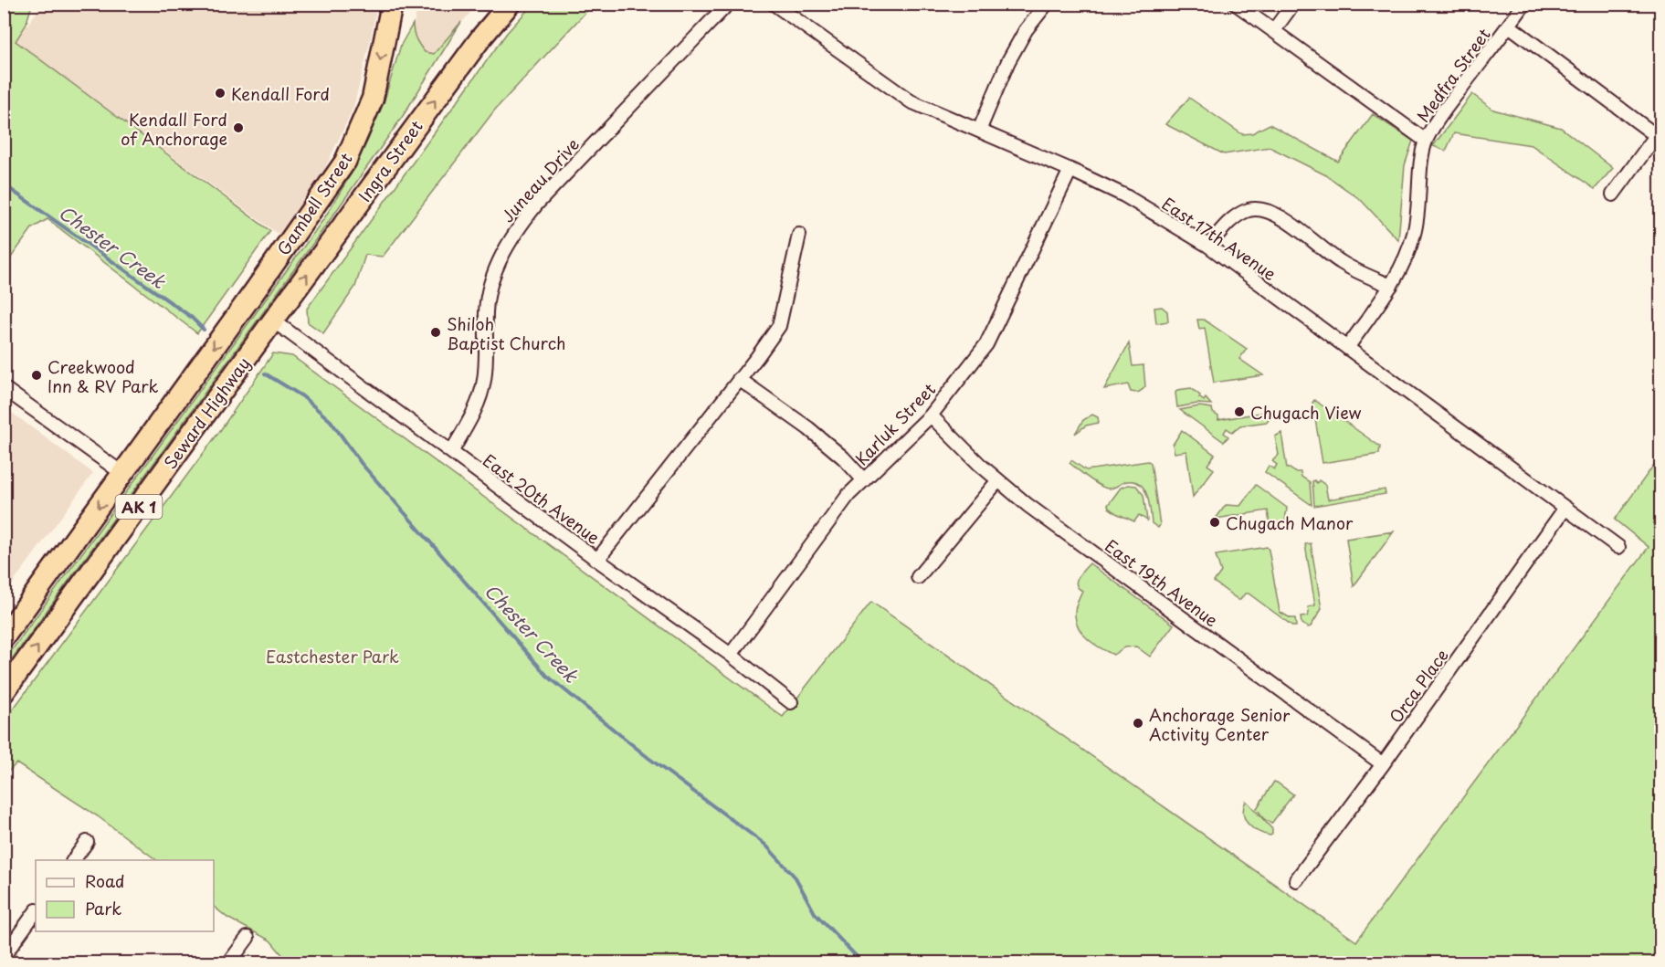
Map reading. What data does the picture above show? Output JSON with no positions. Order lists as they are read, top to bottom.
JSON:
{
  "streets": {
    "highway": [
      "Ingra Street",
      "Gambell Street",
      "Seward Highway",
      "AK 1"
    ],
    "street": [
      "Medfra Street",
      "Juneau Drive",
      "East 17th Avenue",
      "Karluk Street",
      "East 20th Avenue",
      "East 19th Avenue",
      "Orca Place"
    ]
  },
  "crossings": [
    ["Medfra Street", "East 17th Avenue"],
    ["Ingra Street", "Seward Highway"],
    ["Ingra Street", "East 20th Avenue"],
    ["Juneau Drive", "East 20th Avenue"],
    ["Gambell Street", "Seward Highway"],
    ["East 17th Avenue", "Karluk Street"],
    ["East 17th Avenue", "Orca Place"],
    ["Seward Highway", "East 20th Avenue"],
    ["Karluk Street", "East 20th Avenue"],
    ["Karluk Street", "East 19th Avenue"],
    ["East 19th Avenue", "Orca Place"]
  ],
  "one_way": ["Ingra Street", "Gambell Street"],
  "water": ["Chester Creek"],
  "parks": ["Eastchester Park"],
  "places": [
    "Kendall Ford",
    "Kendall Ford of Anchorage",
    "Shiloh Baptist Church",
    "Creekwood Inn & RV Park",
    "Chugach View",
    "Chugach Manor",
    "Anchorage Senior Activity Center"
  ],
  "legend": ["Road", "Park"]
}
